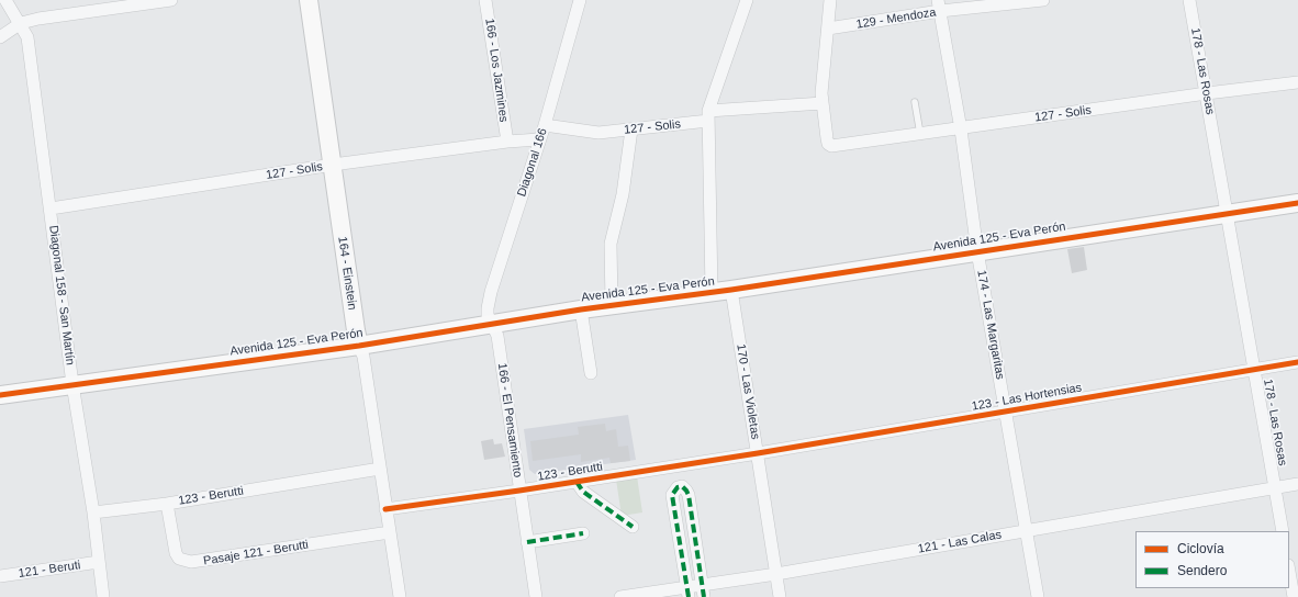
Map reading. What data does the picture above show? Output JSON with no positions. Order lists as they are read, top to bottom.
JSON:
{
  "streets": {
    "street": [
      "129 - Mendoza",
      "166 - Los Jazmines",
      "178 - Las Rosas",
      "127 - Solis",
      "Diagonal 166",
      "Avenida 125 - Eva Perón",
      "164 - Einstein",
      "Diagonal 158 - San Martín",
      "174 - Las Margaritas",
      "170 - Las Violetas",
      "123 - Las Hortensias",
      "166 - El Pensamiento",
      "123 - Berutti",
      "121 - Las Calas",
      "Pasaje 121 - Berutti",
      "121 - Beruti"
    ]
  },
  "crossings": [
    ["129 - Mendoza", "174 - Las Margaritas"],
    ["166 - Los Jazmines", "127 - Solis"],
    ["178 - Las Rosas", "127 - Solis"],
    ["178 - Las Rosas", "Avenida 125 - Eva Perón"],
    ["178 - Las Rosas", "123 - Las Hortensias"],
    ["178 - Las Rosas", "121 - Las Calas"],
    ["127 - Solis", "Diagonal 166"],
    ["127 - Solis", "164 - Einstein"],
    ["127 - Solis", "Diagonal 158 - San Martín"],
    ["127 - Solis", "174 - Las Margaritas"],
    ["Diagonal 166", "Avenida 125 - Eva Perón"],
    ["Diagonal 166", "166 - El Pensamiento"],
    ["Avenida 125 - Eva Perón", "164 - Einstein"],
    ["Avenida 125 - Eva Perón", "Diagonal 158 - San Martín"],
    ["Avenida 125 - Eva Perón", "174 - Las Margaritas"],
    ["Avenida 125 - Eva Perón", "170 - Las Violetas"],
    ["Avenida 125 - Eva Perón", "166 - El Pensamiento"],
    ["164 - Einstein", "123 - Berutti"],
    ["164 - Einstein", "Pasaje 121 - Berutti"],
    ["Diagonal 158 - San Martín", "123 - Berutti"],
    ["Diagonal 158 - San Martín", "121 - Beruti"],
    ["174 - Las Margaritas", "123 - Las Hortensias"],
    ["174 - Las Margaritas", "121 - Las Calas"],
    ["170 - Las Violetas", "123 - Las Hortensias"],
    ["170 - Las Violetas", "123 - Berutti"],
    ["170 - Las Violetas", "121 - Las Calas"],
    ["123 - Las Hortensias", "123 - Berutti"],
    ["166 - El Pensamiento", "123 - Berutti"],
    ["123 - Berutti", "Pasaje 121 - Berutti"]
  ],
  "legend": ["Ciclovía", "Sendero"]
}
